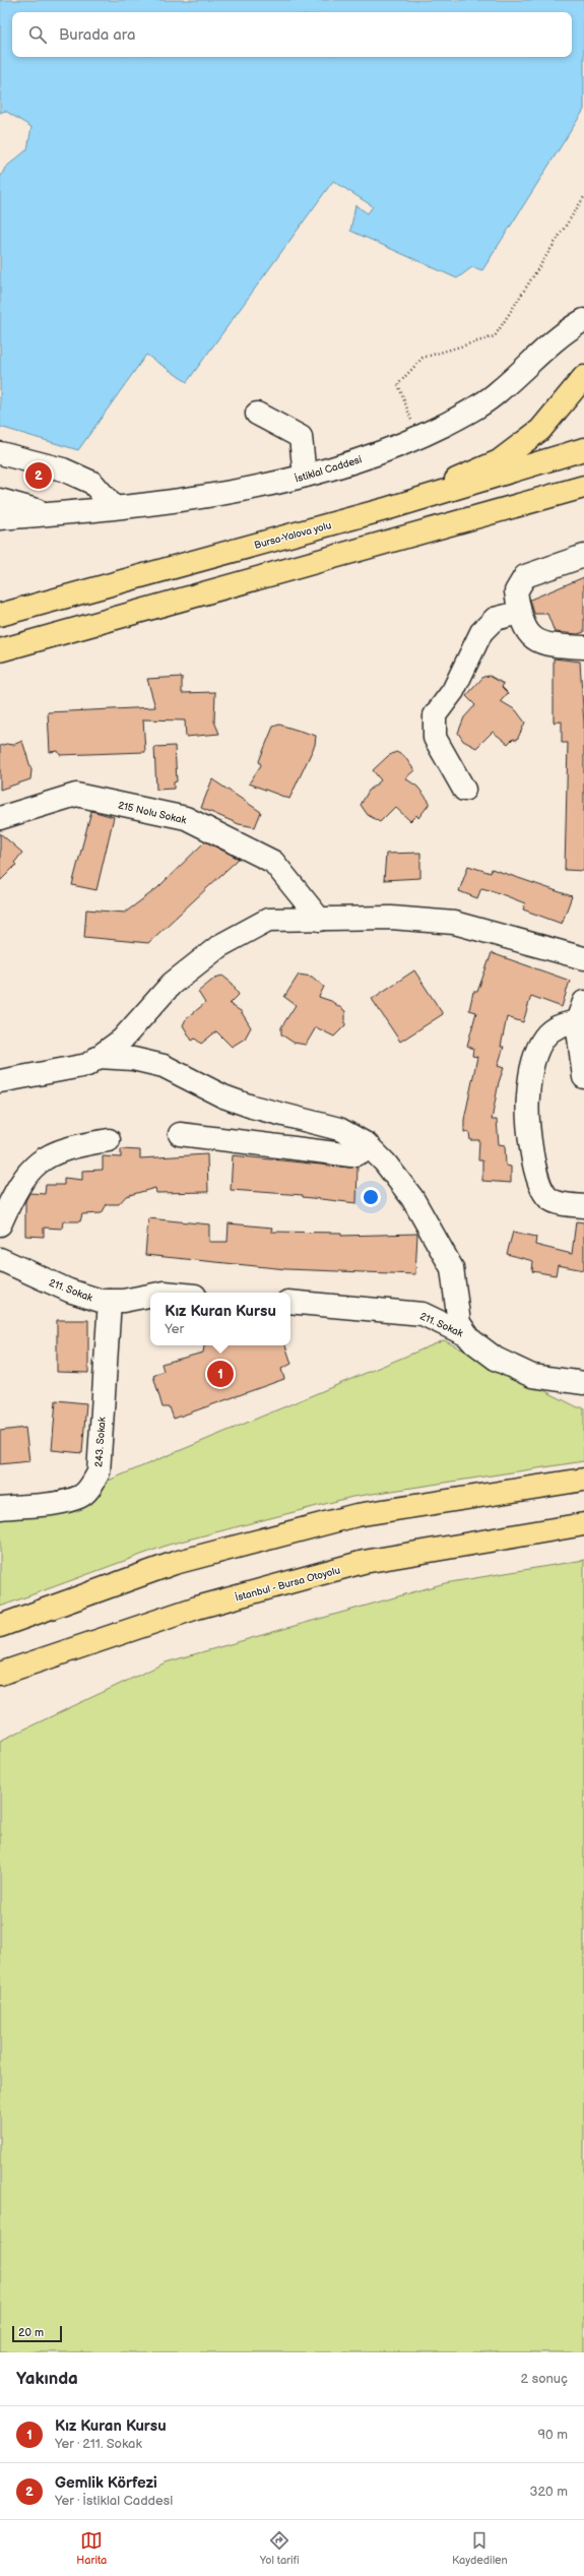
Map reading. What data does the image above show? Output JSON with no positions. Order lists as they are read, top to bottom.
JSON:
{
  "streets": {
    "main road": ["Bursa-Yalova yolu", "İstanbul - Bursa Otoyolu"],
    "street": [
      "İstiklal Caddesi",
      "215 Nolu Sokak",
      "211. Sokak",
      "243. Sokak"
    ]
  },
  "crossings": [
    ["211. Sokak", "243. Sokak"]
  ],
  "scale_bar": "20 m",
  "page": {
    "search": "Burada ara",
    "pins": ["2", "1"],
    "popup": ["Kız Kuran Kursu", "Yer"],
    "scale": "20 m",
    "heading": ["Yakında", "2 sonuç"],
    "list": [
      {
        "mark": "1",
        "name": "Kız Kuran Kursu",
        "note": "Yer · 211. Sokak",
        "value": "90 m"
      },
      {
        "mark": "2",
        "name": "Gemlik Körfezi",
        "note": "Yer · İstiklal Caddesi",
        "value": "320 m"
      }
    ],
    "nav": ["Harita", "Yol tarifi", "Kaydedilen"]
  }
}
